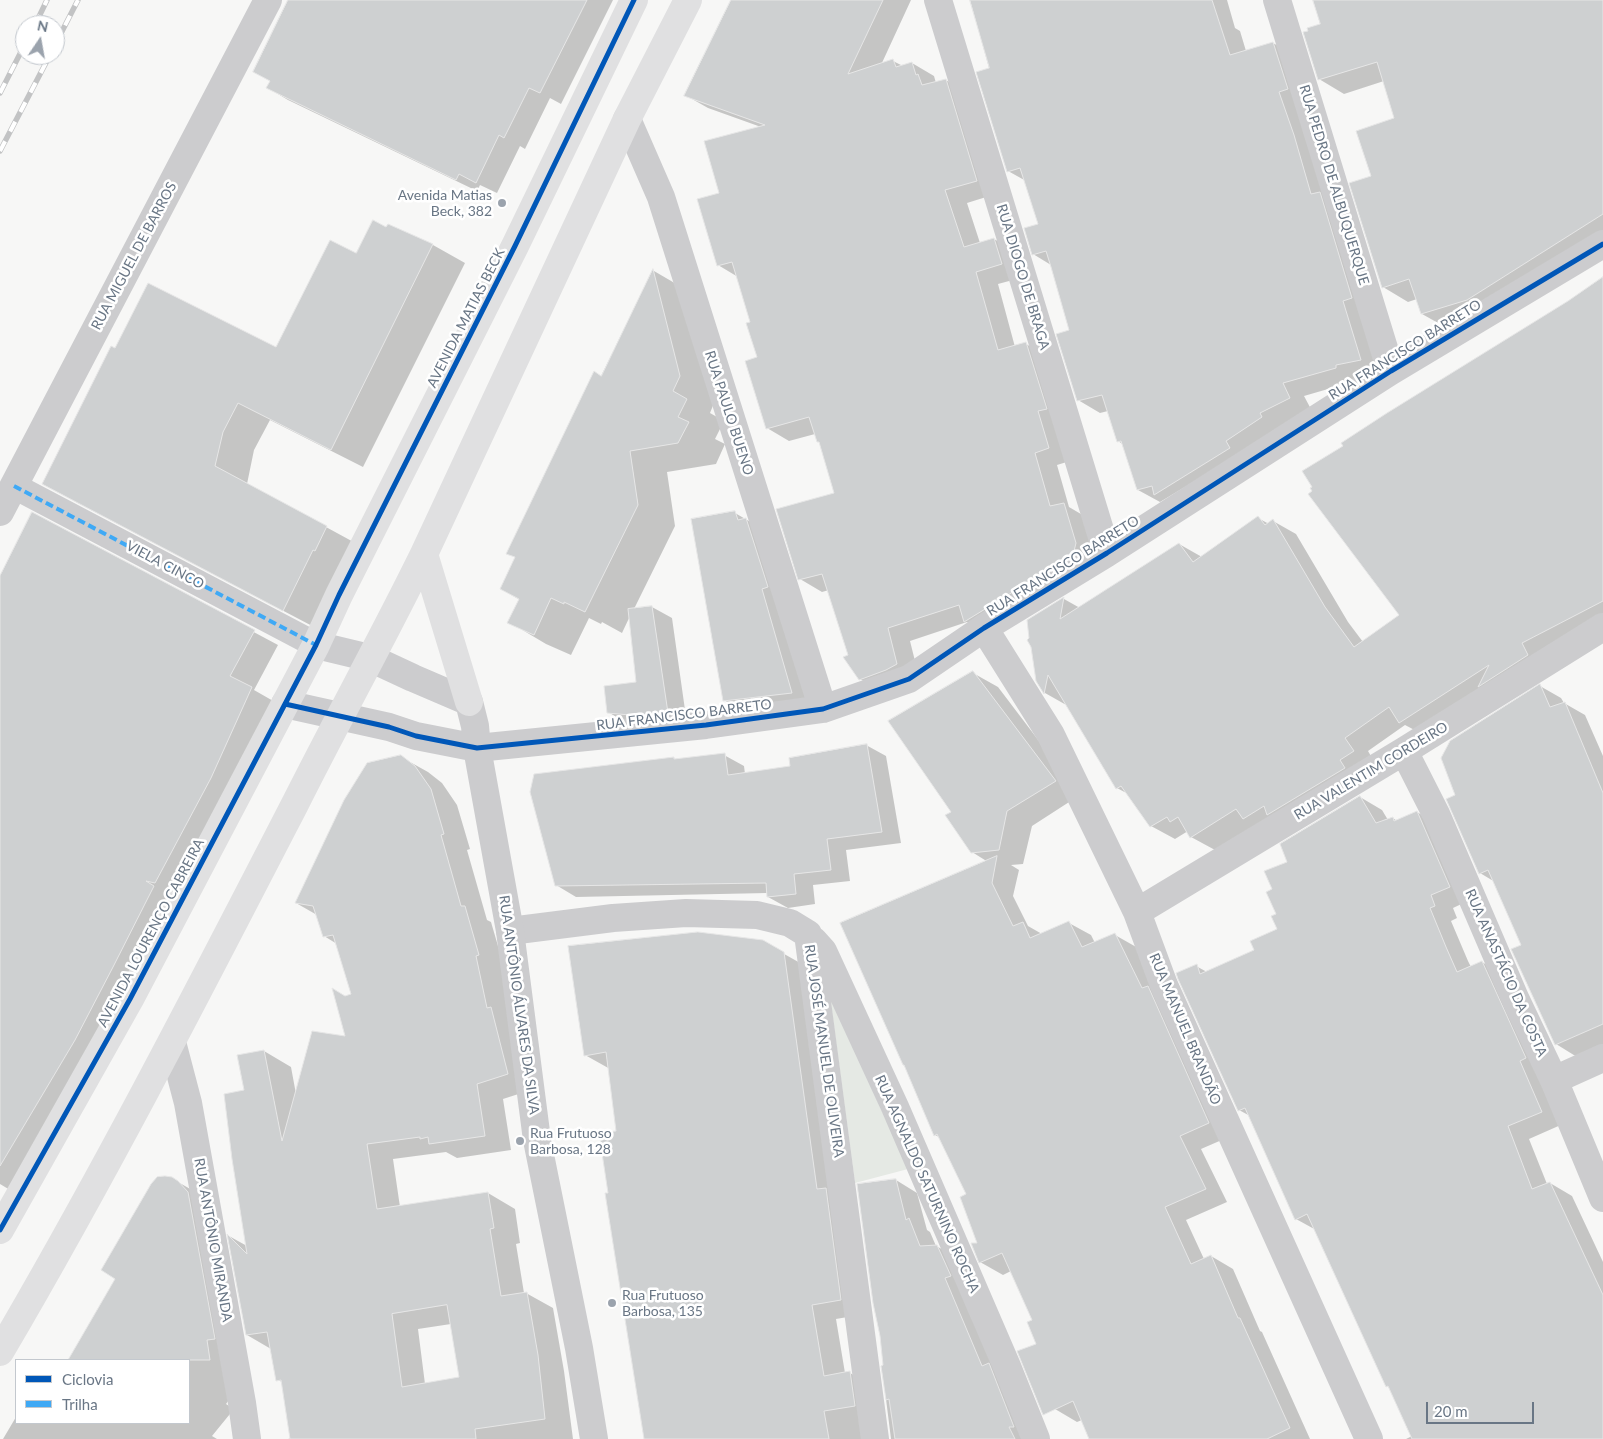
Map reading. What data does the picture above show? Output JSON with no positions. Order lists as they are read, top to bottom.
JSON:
{
  "streets": {
    "main road": ["AVENIDA MATIAS BECK", "AVENIDA LOURENÇO CABREIRA"],
    "street": [
      "RUA PEDRO DE ALBUQUERQUE",
      "RUA MIGUEL DE BARROS",
      "RUA DIOGO DE BRAGA",
      "RUA FRANCISCO BARRETO",
      "RUA PAULO BUENO",
      "VIELA CINCO",
      "RUA VALENTIM CORDEIRO",
      "RUA ANASTÁCIO DA COSTA",
      "RUA ANTÔNIO ÁLVARES DA SILVA",
      "RUA MANUEL BRANDÃO",
      "RUA JOSÉ MANUEL DE OLIVEIRA",
      "RUA AGNALDO SATURNINO ROCHA",
      "RUA ANTÔNIO MIRANDA"
    ]
  },
  "crossings": [
    ["RUA PEDRO DE ALBUQUERQUE", "RUA FRANCISCO BARRETO"],
    ["RUA MIGUEL DE BARROS", "VIELA CINCO"],
    ["RUA DIOGO DE BRAGA", "RUA FRANCISCO BARRETO"],
    ["AVENIDA MATIAS BECK", "VIELA CINCO"],
    ["AVENIDA MATIAS BECK", "AVENIDA LOURENÇO CABREIRA"],
    ["RUA FRANCISCO BARRETO", "RUA PAULO BUENO"],
    ["RUA FRANCISCO BARRETO", "RUA ANTÔNIO ÁLVARES DA SILVA"],
    ["RUA FRANCISCO BARRETO", "RUA MANUEL BRANDÃO"],
    ["VIELA CINCO", "AVENIDA LOURENÇO CABREIRA"],
    ["RUA VALENTIM CORDEIRO", "RUA ANASTÁCIO DA COSTA"],
    ["RUA VALENTIM CORDEIRO", "RUA MANUEL BRANDÃO"],
    ["RUA ANTÔNIO ÁLVARES DA SILVA", "RUA JOSÉ MANUEL DE OLIVEIRA"],
    ["RUA JOSÉ MANUEL DE OLIVEIRA", "RUA AGNALDO SATURNINO ROCHA"]
  ],
  "places": ["Avenida Matias Beck, 382", "Rua Frutuoso Barbosa, 128", "Rua Frutuoso Barbosa, 135"],
  "legend": ["Ciclovia", "Trilha"],
  "scale_bar": "20 m",
  "north": "top"
}
